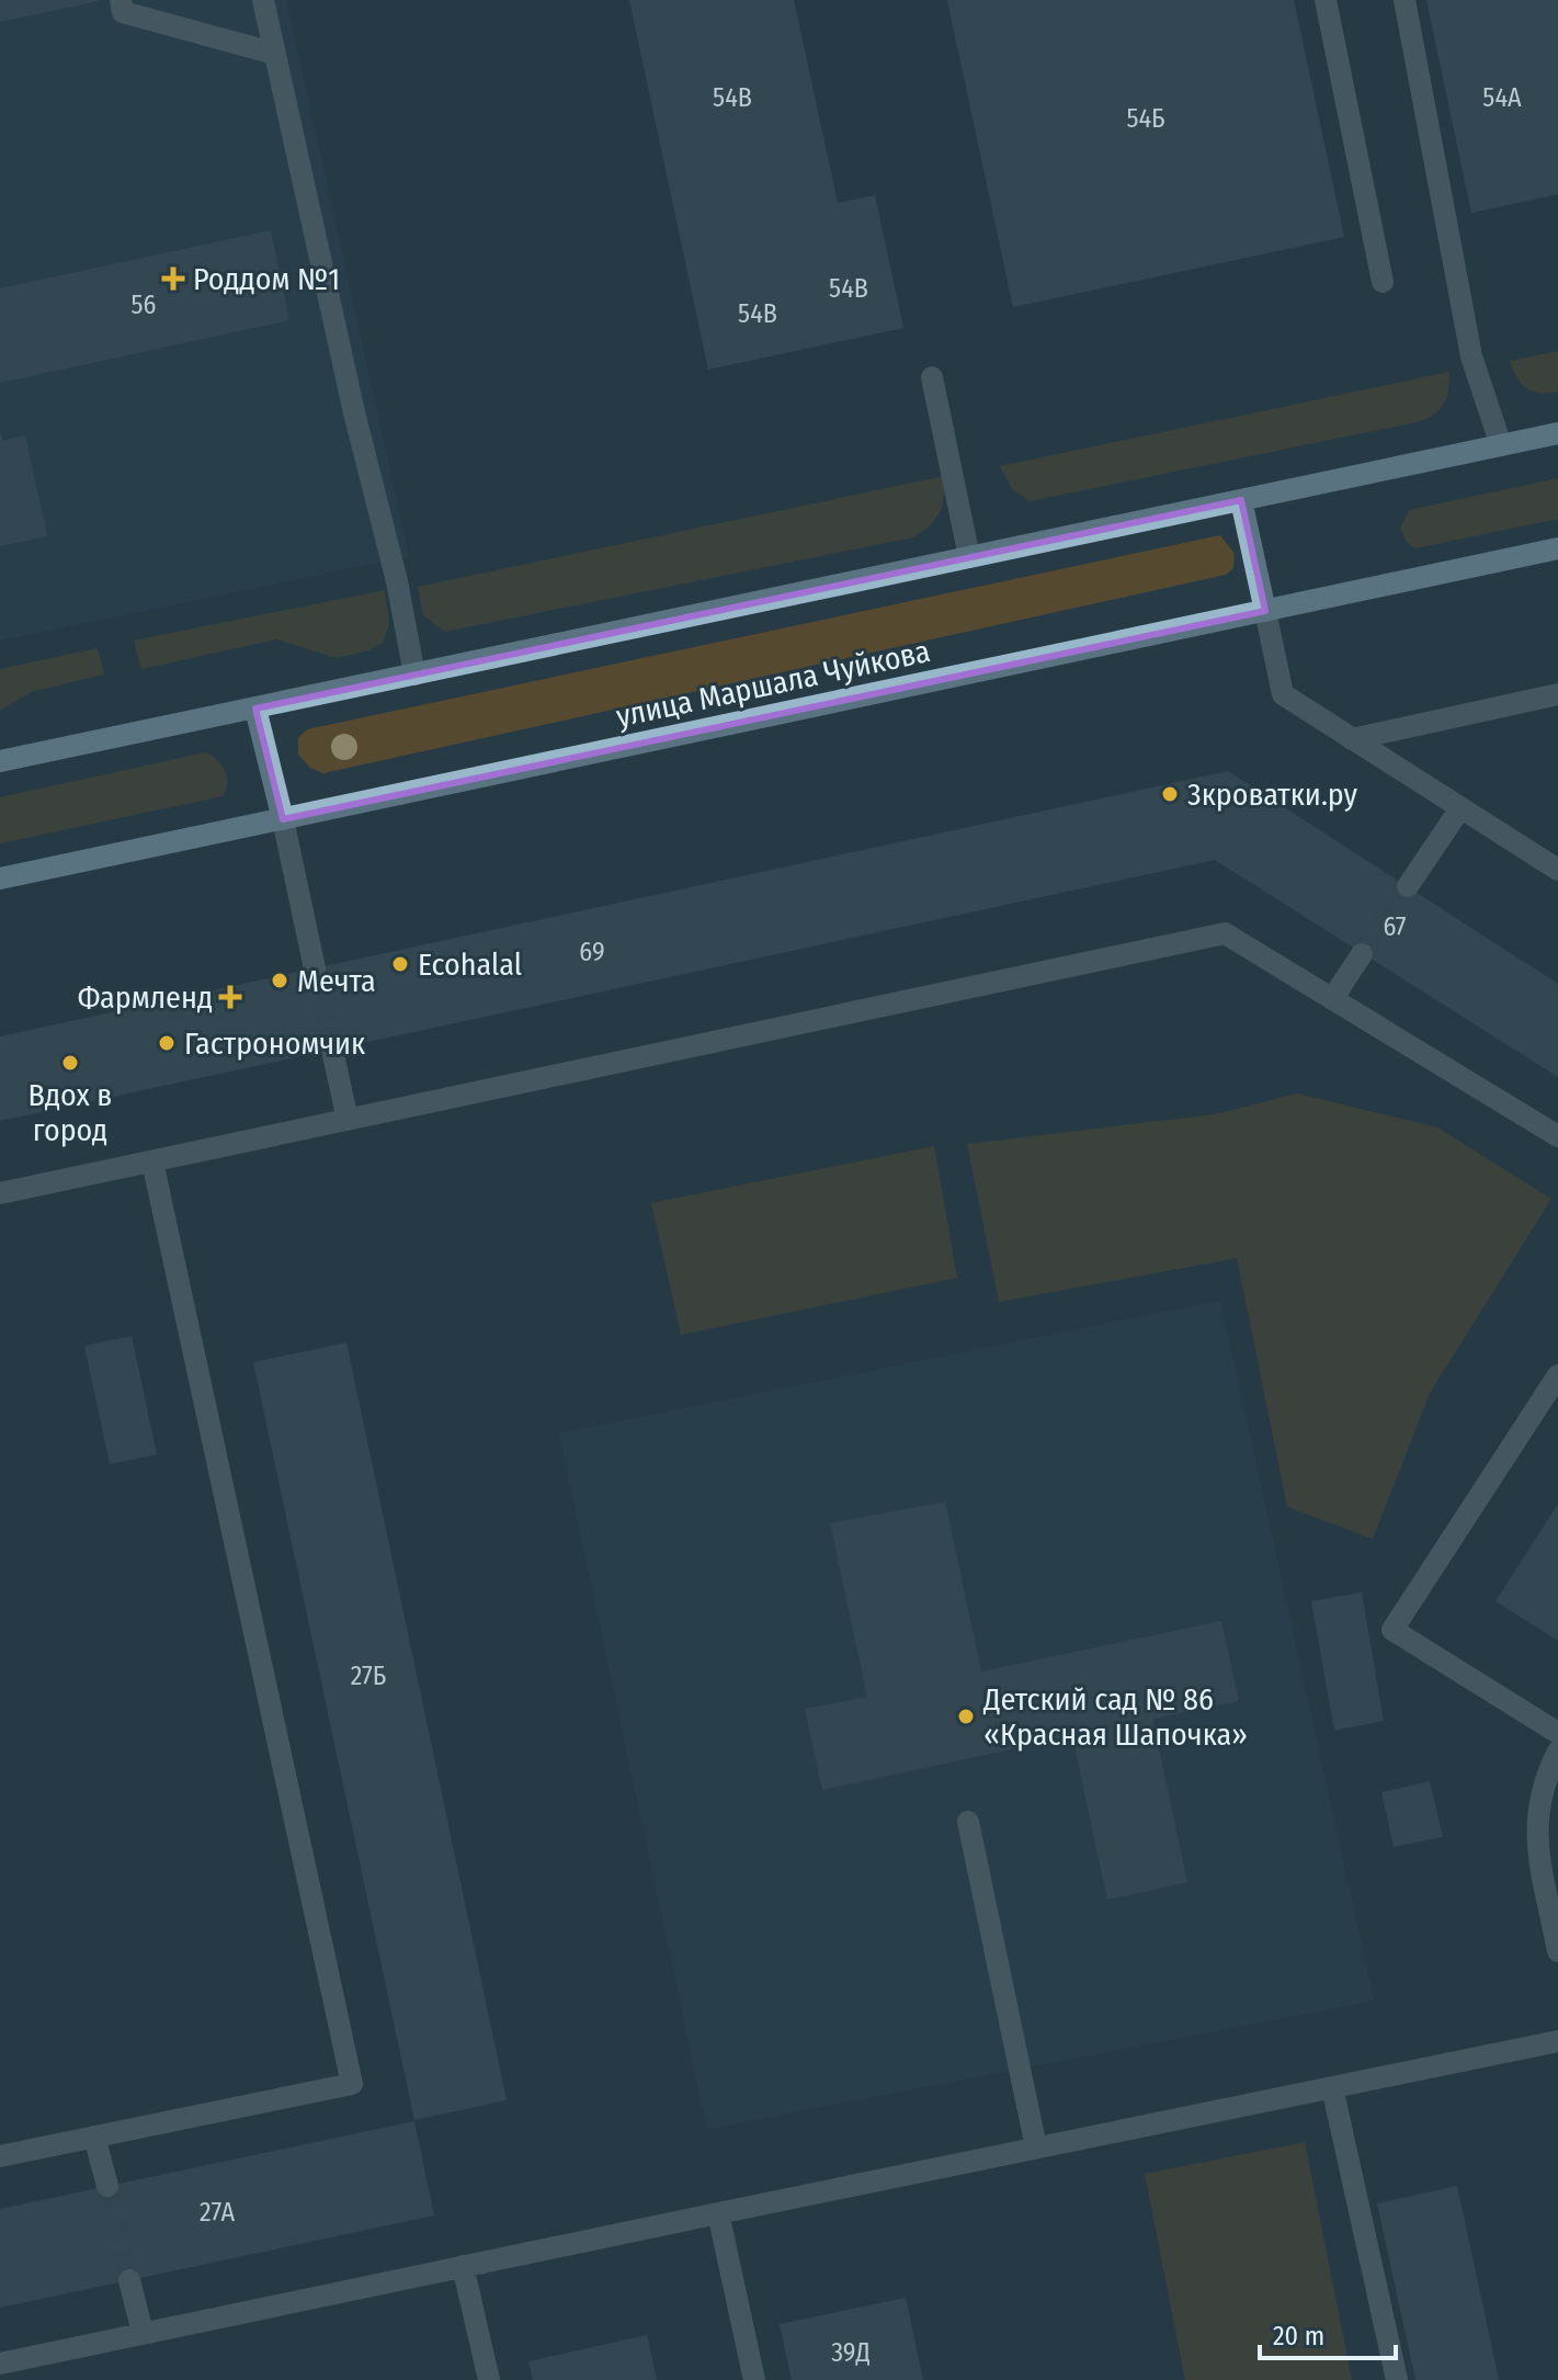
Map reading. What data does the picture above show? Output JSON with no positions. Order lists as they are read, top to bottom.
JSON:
{
  "streets": {
    "main road": ["улица Маршала Чуйкова"]
  },
  "places": {
    "health": ["Роддом №1", "Фармленд"],
    "other": [
      "3кроватки.ру",
      "Ecohalal",
      "Мечта",
      "Гастрономчик",
      "Вдох в город",
      "Детский сад № 86 «Красная Шапочка»"
    ]
  },
  "house_numbers": [
    "54В",
    "54А",
    "54Б",
    "54В",
    "56",
    "54В",
    "67",
    "69",
    "27Б",
    "27А",
    "39Д"
  ],
  "scale_bar": "20 m"
}
